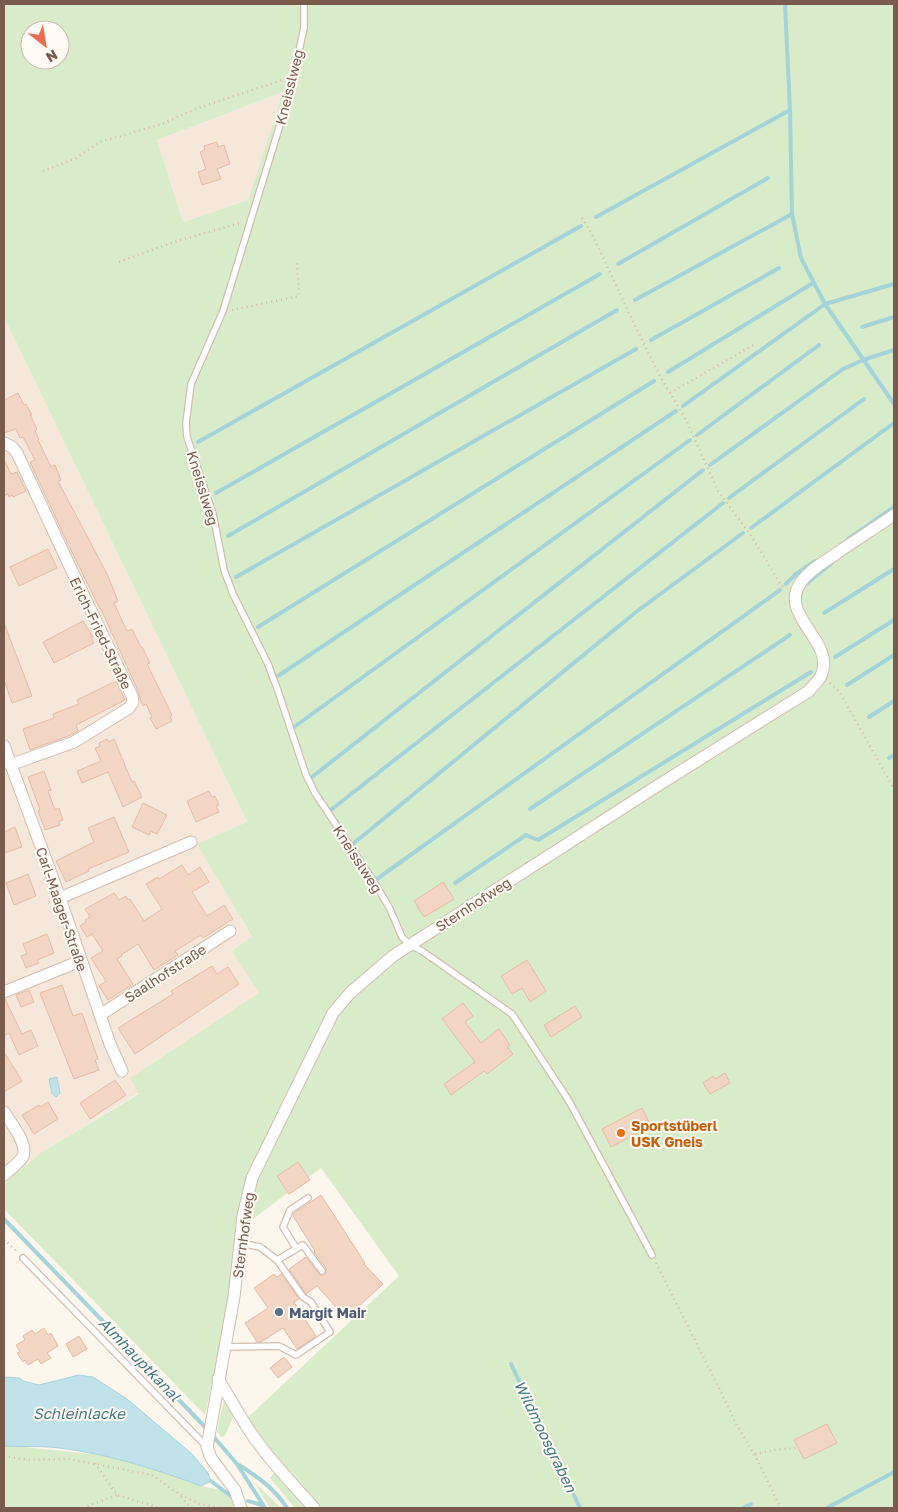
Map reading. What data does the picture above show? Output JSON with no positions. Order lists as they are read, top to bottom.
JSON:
{
  "streets": {
    "street": [
      "Erich-Fried-Straße",
      "Sternhofweg",
      "Carl-Maager-Straße",
      "Saalhofstraße"
    ],
    "lane": ["Kneisslweg"]
  },
  "crossings": [
    ["Kneisslweg", "Sternhofweg"],
    ["Erich-Fried-Straße", "Carl-Maager-Straße"],
    ["Carl-Maager-Straße", "Saalhofstraße"]
  ],
  "water": ["Almhauptkanal", "Schleinlacke", "Wildmoosgraben"],
  "places": ["Sportstüberl USK Gneis", "Margit Mair"],
  "north": "bottom right"
}
